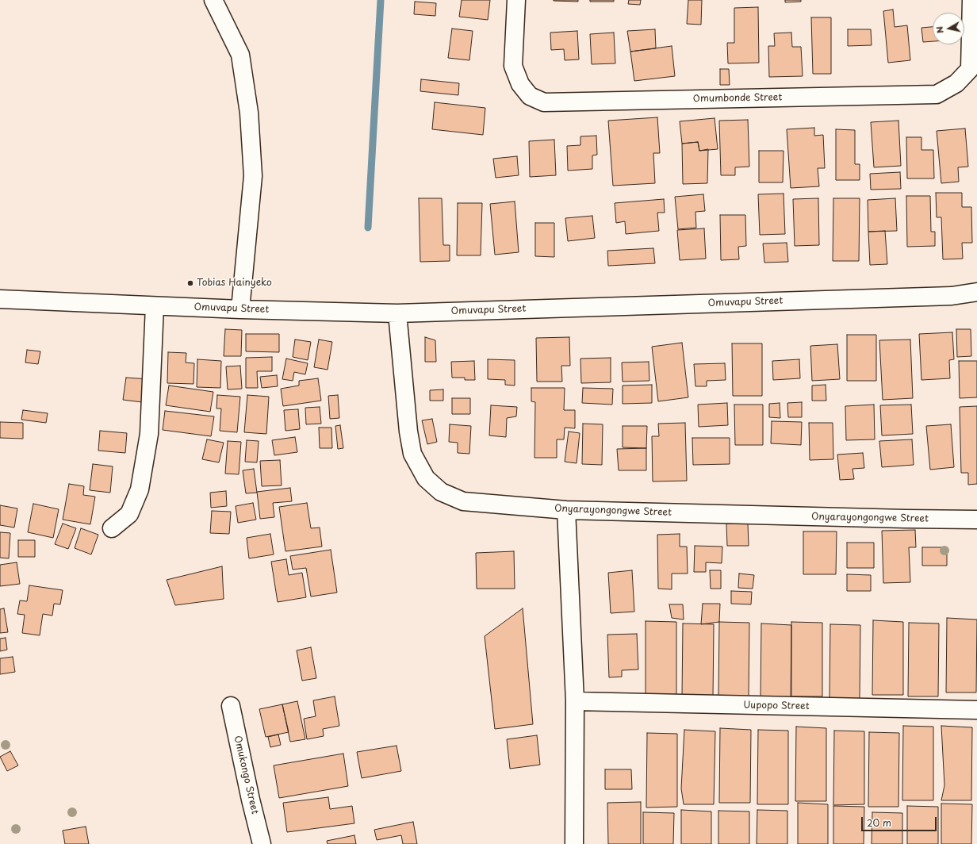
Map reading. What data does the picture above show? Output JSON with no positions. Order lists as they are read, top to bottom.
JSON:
{
  "streets": {
    "street": [
      "Omumbonde Street",
      "Omuvapu Street",
      "Onyarayongongwe Street",
      "Uupopo Street",
      "Omukongo Street"
    ]
  },
  "crossings": [
    ["Omuvapu Street", "Onyarayongongwe Street"]
  ],
  "places": ["Tobias Hainyeko"],
  "scale_bar": "20 m",
  "north": "left"
}
